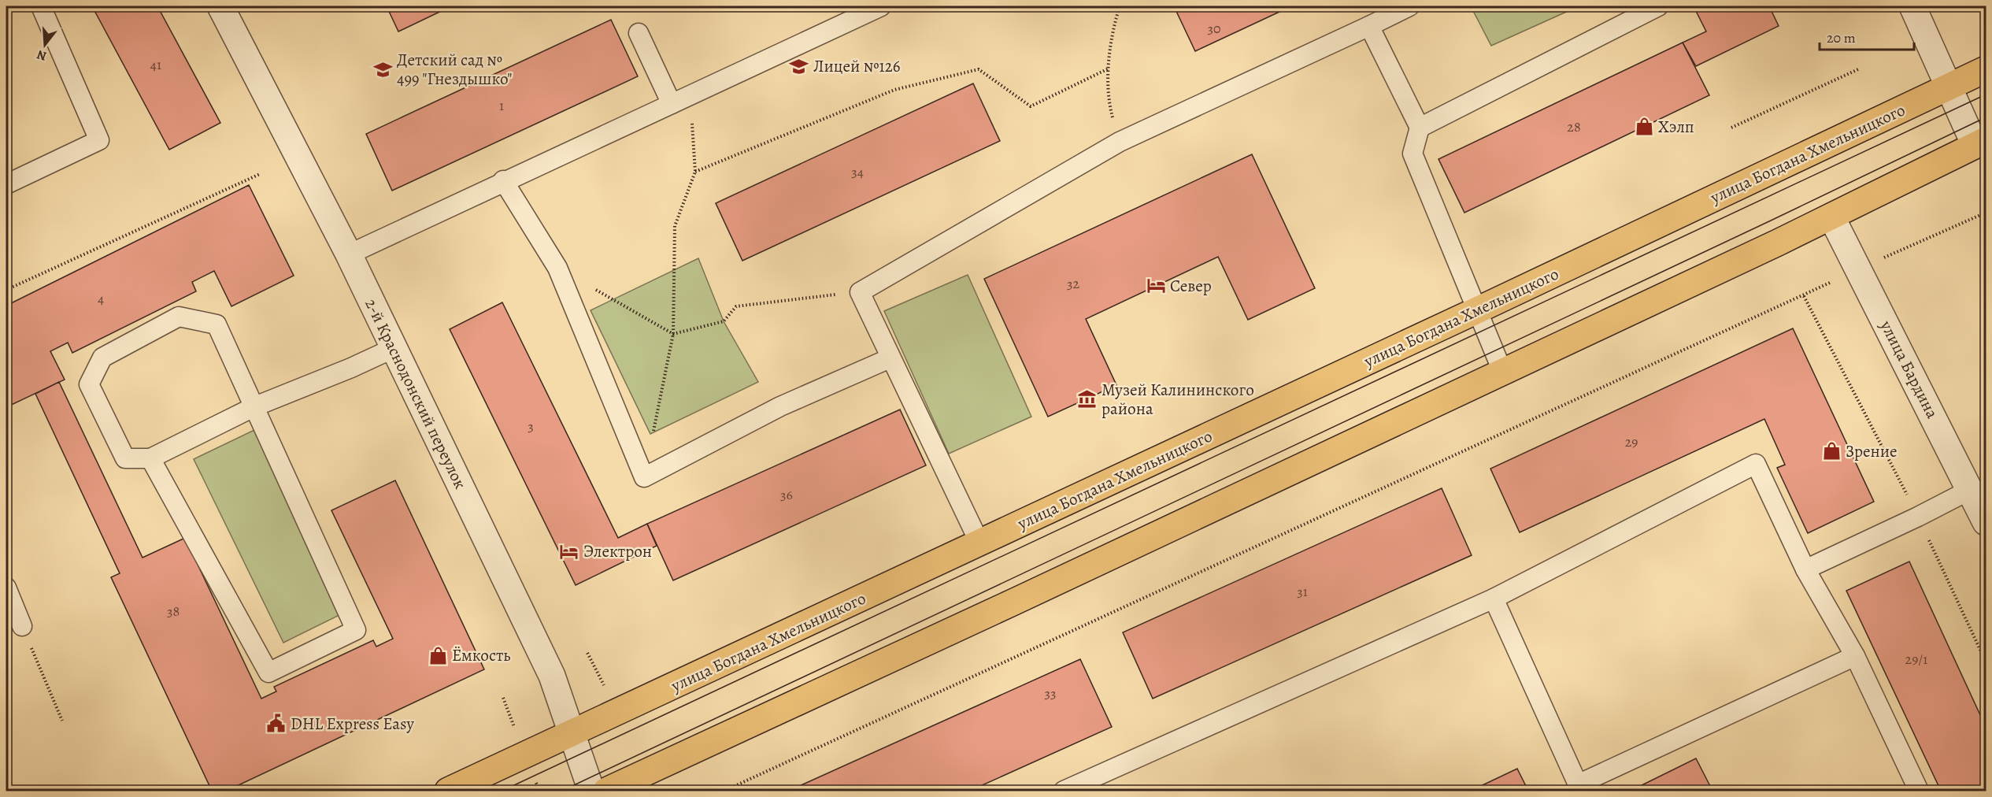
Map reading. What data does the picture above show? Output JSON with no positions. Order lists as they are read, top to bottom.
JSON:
{
  "streets": {
    "highway": ["улица Богдана Хмельницкого"],
    "street": ["улица Бардина", "2-й Краснодонский переулок"]
  },
  "crossings": [
    ["улица Богдана Хмельницкого", "2-й Краснодонский переулок"]
  ],
  "places": {
    "school or university": ["Лицей №126", "Детский сад № 499 \"Гнездышко\""],
    "shop": ["Хэлп", "Зрение", "Ёмкость"],
    "hotel": ["Север", "Электрон"],
    "museum": ["Музей Калининского района"],
    "public building": ["DHL Express Easy"]
  },
  "house_numbers": [
    "30",
    "41",
    "1",
    "28",
    "34",
    "32",
    "4",
    "3",
    "29",
    "36",
    "31",
    "38",
    "29/1",
    "33"
  ],
  "scale_bar": "20 m",
  "north": "bottom"
}
